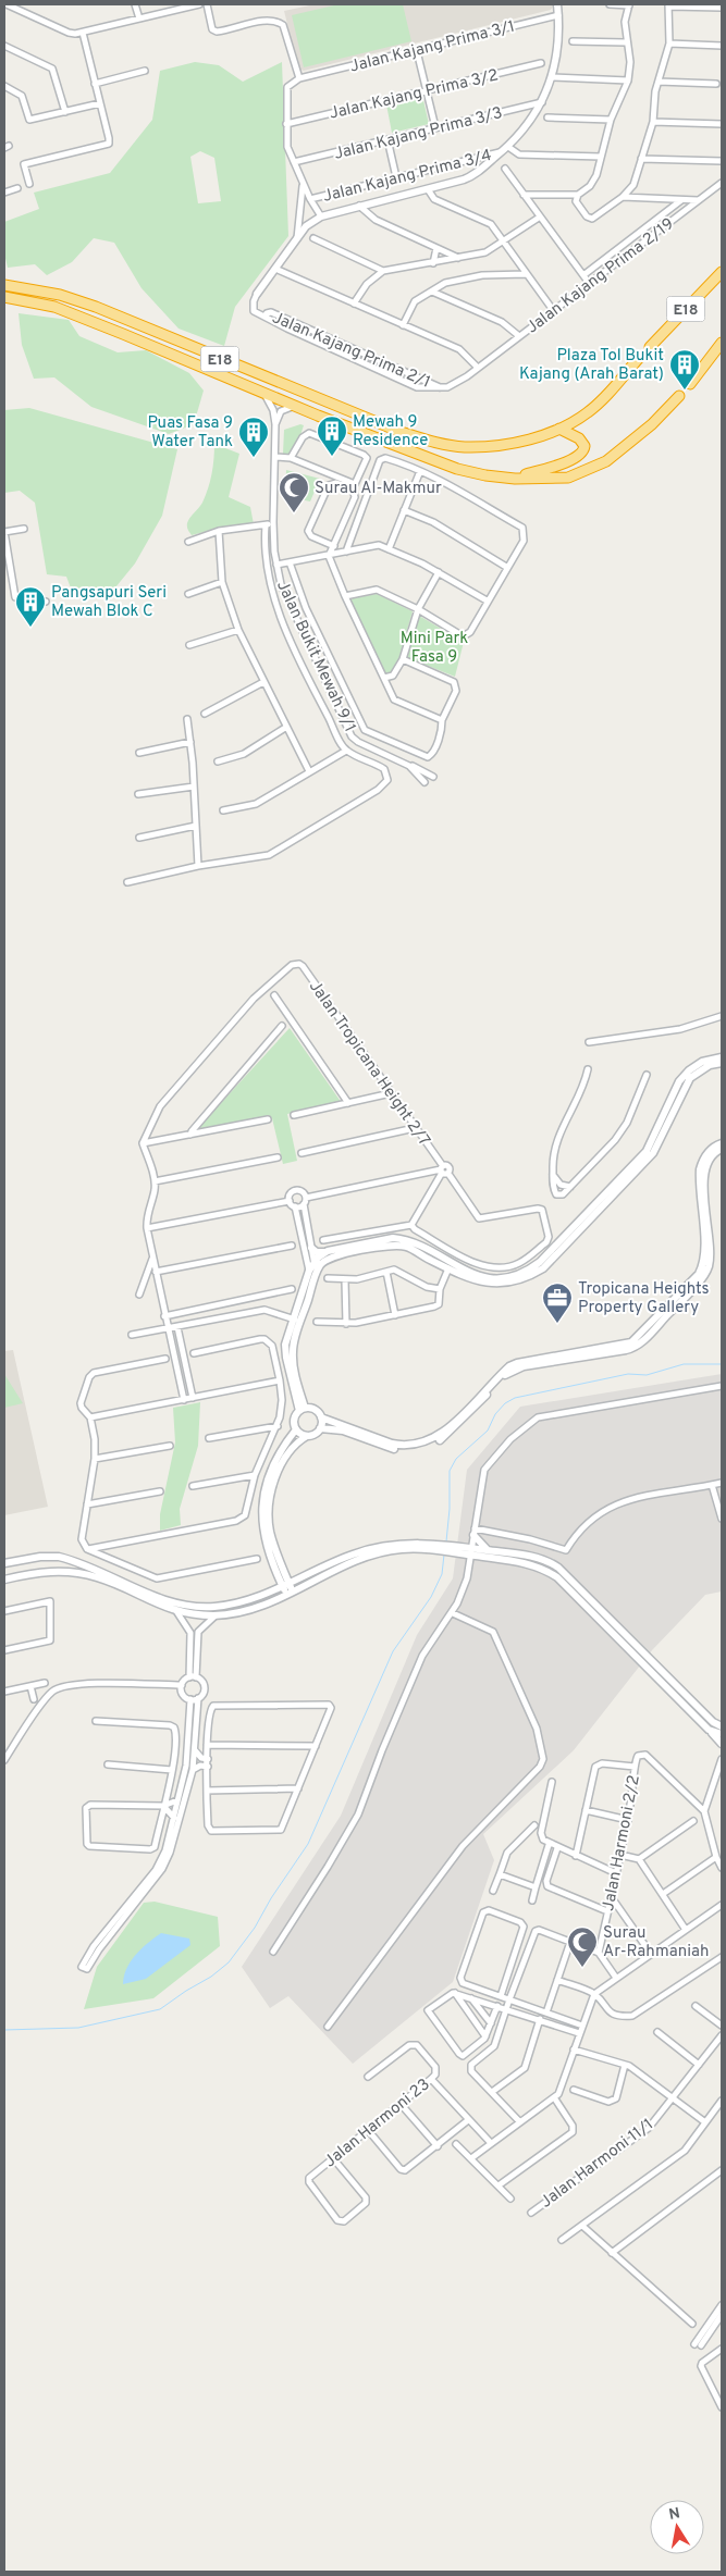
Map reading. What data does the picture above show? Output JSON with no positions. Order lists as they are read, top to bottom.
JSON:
{
  "streets": {
    "highway": ["E18"],
    "street": [
      "Jalan Kajang Prima 3/1",
      "Jalan Kajang Prima 3/2",
      "Jalan Kajang Prima 3/3",
      "Jalan Kajang Prima 3/4",
      "Jalan Kajang Prima 2/19",
      "Jalan Kajang Prima 2/1",
      "Jalan Bukit Mewah 9/1",
      "Jalan Tropicana Height 2/7",
      "Jalan Harmoni 2/2",
      "Jalan Harmoni 23",
      "Jalan Harmoni 11/1"
    ]
  },
  "crossings": [
    ["Jalan Kajang Prima 2/19", "Jalan Kajang Prima 2/1"],
    ["E18", "Jalan Bukit Mewah 9/1"]
  ],
  "parks": ["Mini Park Fasa 9"],
  "places": {
    "building": [
      "Plaza Tol Bukit Kajang (Arah Barat)",
      "Mewah 9 Residence",
      "Puas Fasa 9 Water Tank",
      "Pangsapuri Seri Mewah Blok C"
    ],
    "mosque": ["Surau Al-Makmur", "Surau Ar-Rahmaniah"],
    "office": ["Tropicana Heights Property Gallery"]
  },
  "north": "top"
}
